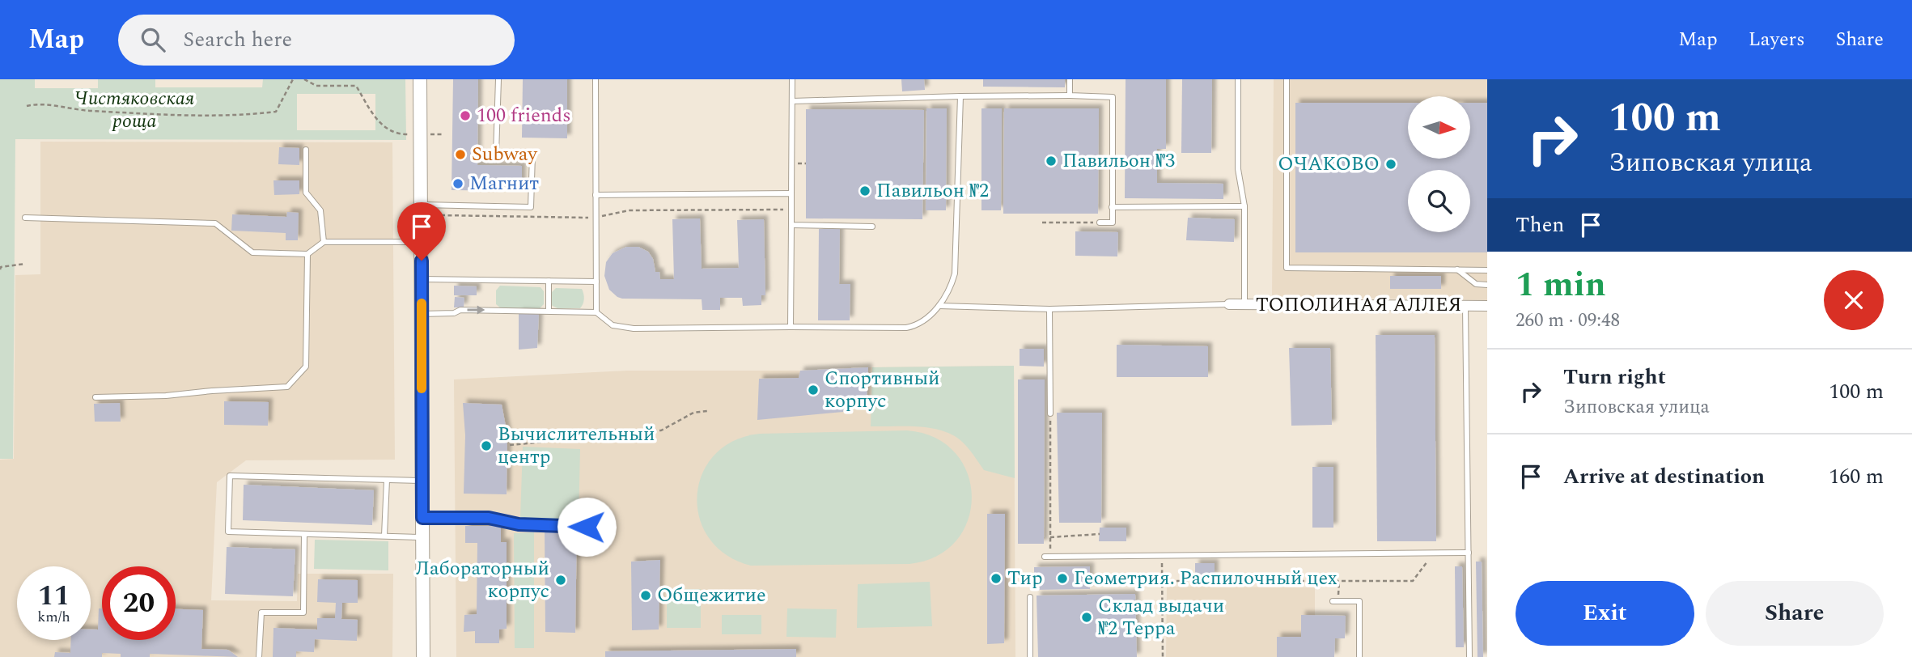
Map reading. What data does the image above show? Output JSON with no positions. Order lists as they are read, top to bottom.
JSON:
{
  "streets": {
    "street": ["ТОПОЛИНАЯ АЛЛЕЯ"]
  },
  "parks": ["Чистяковская роща"],
  "places": [
    "100 friends",
    "Subway",
    "Павильон №3",
    "ОЧАКОВО",
    "Магнит",
    "Павильон №2",
    "Спортивный корпус",
    "Вычислительный центр",
    "Тир",
    "Геометрия. Распилочный цех",
    "Лабораторный корпус",
    "Общежитие",
    "Склад выдачи №2 Терра"
  ],
  "north": "right",
  "page": {
    "header": "Map",
    "search": "Search here",
    "nav": ["Map", "Layers", "Share"],
    "turn": ["100 m", "Зиповская улица"],
    "then": "Then",
    "heading": ["1 min", "260 m · 09:48"],
    "list": [
      {
        "name": "Turn right",
        "note": "Зиповская улица",
        "value": "100 m"
      },
      {
        "name": "Arrive at destination",
        "value": "160 m"
      }
    ],
    "speed": "11 km/h",
    "limit": "20",
    "buttons": ["Exit", "Share"]
  }
}
